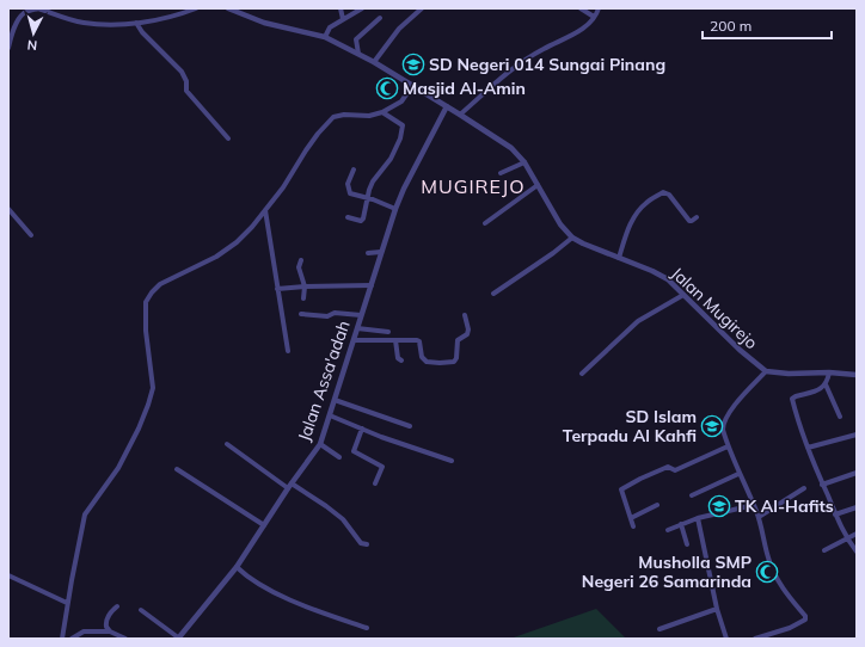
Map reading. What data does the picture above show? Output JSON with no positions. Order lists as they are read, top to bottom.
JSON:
{
  "streets": {
    "street": ["Jalan Mugirejo", "Jalan Assa'adah"]
  },
  "crossings": [
    ["Jalan Mugirejo", "Jalan Assa'adah"]
  ],
  "districts": ["MUGIREJO"],
  "places": {
    "school or university": ["SD Negeri 014 Sungai Pinang", "SD Islam Terpadu Al Kahfi", "TK Al-Hafits"],
    "mosque": ["Masjid Al-Amin", "Musholla SMP Negeri 26 Samarinda"]
  },
  "scale_bar": "200 m",
  "north": "bottom"
}
